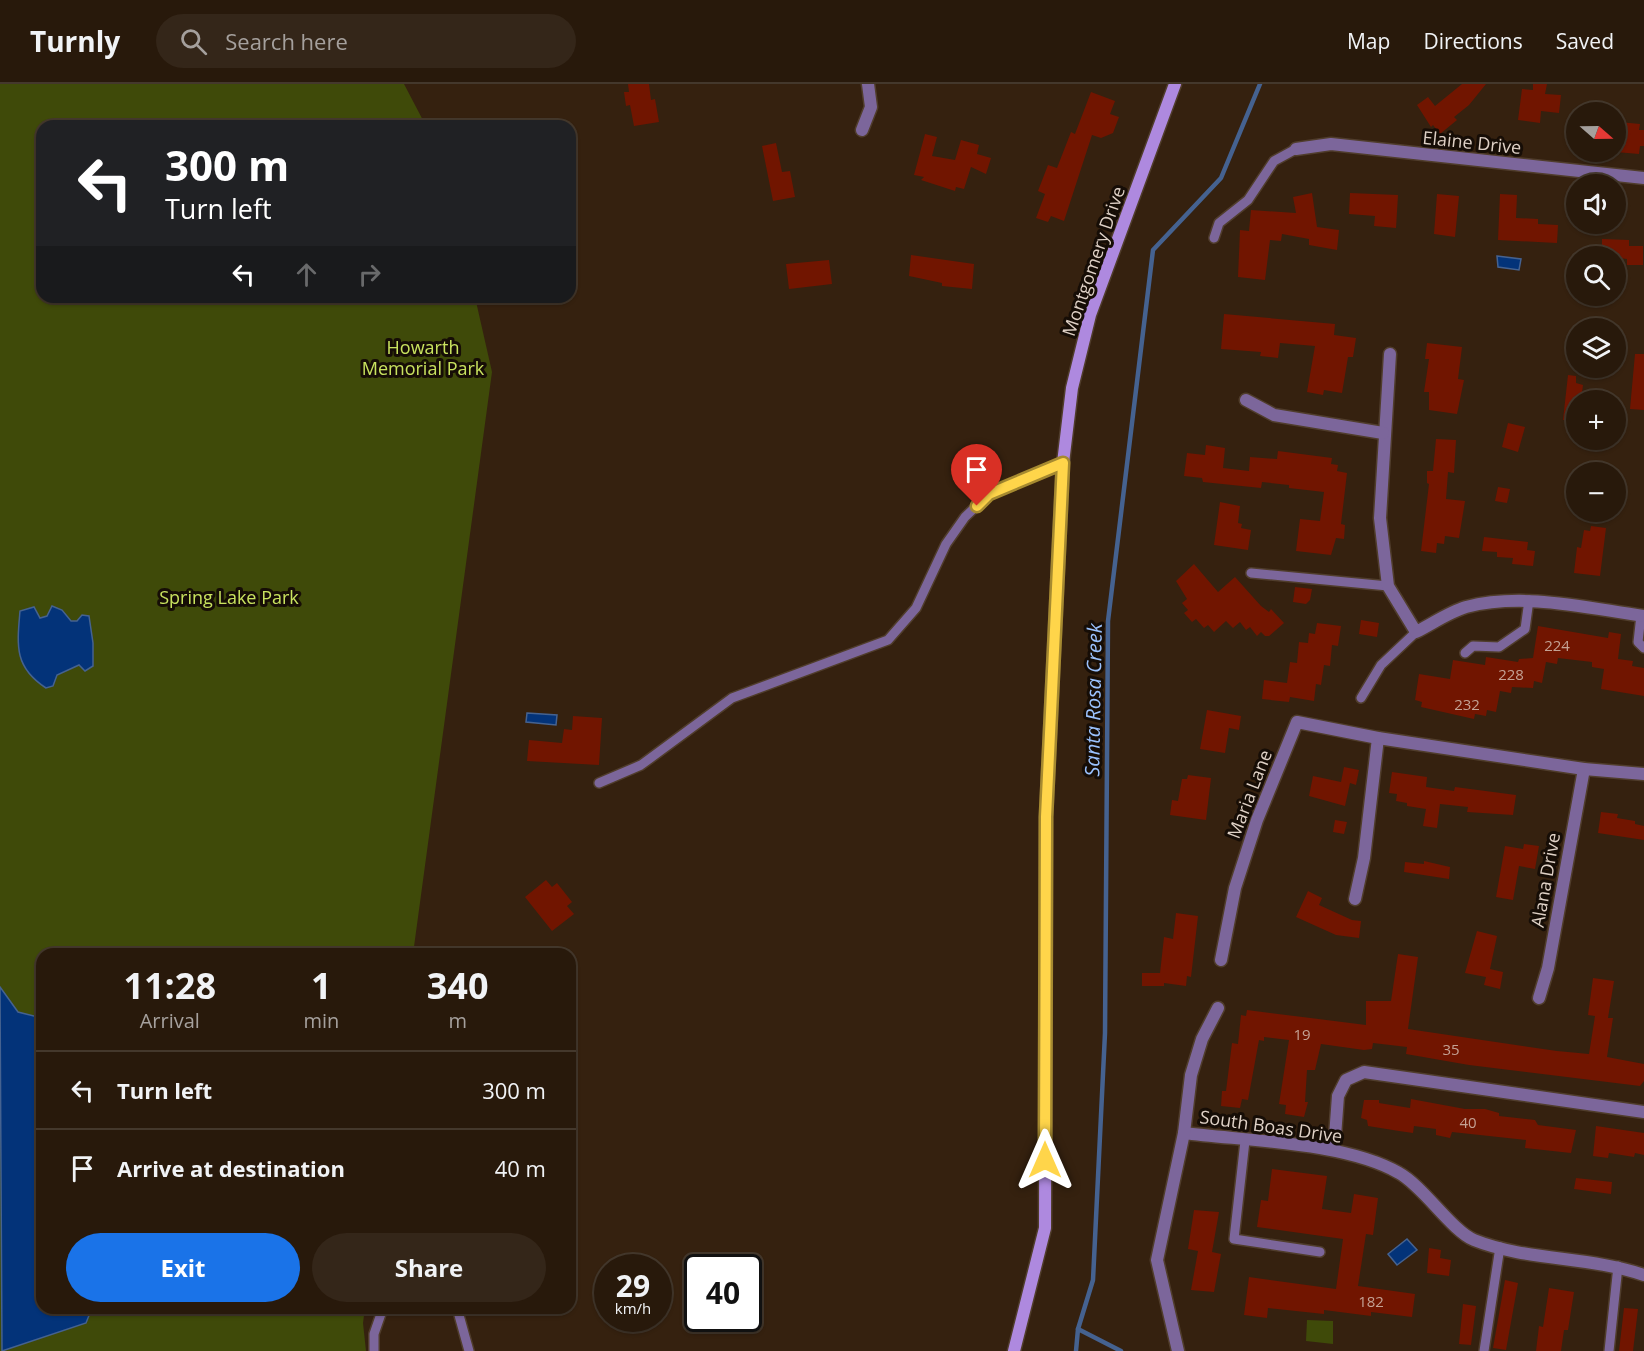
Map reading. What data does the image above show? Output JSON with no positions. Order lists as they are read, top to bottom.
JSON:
{
  "streets": {
    "street": [
      "Elaine Drive",
      "Montgomery Drive",
      "Maria Lane",
      "Alana Drive",
      "South Boas Drive"
    ]
  },
  "crossings": [
    ["Maria Lane", "Alana Drive"]
  ],
  "water": ["Santa Rosa Creek"],
  "parks": ["Howarth Memorial Park", "Spring Lake Park"],
  "house_numbers": [
    "224",
    "228",
    "232",
    "19",
    "35",
    "40",
    "182"
  ],
  "north": "right",
  "page": {
    "header": "Turnly",
    "search": "Search here",
    "nav": ["Map", "Directions", "Saved"],
    "map_buttons": ["+", "−"],
    "turn": ["300 m", "Turn left"],
    "eta": [
      "11:28",
      "Arrival",
      "1",
      "min",
      "340",
      "m"
    ],
    "list": [
      {
        "name": "Turn left",
        "value": "300 m"
      },
      {
        "name": "Arrive at destination",
        "value": "40 m"
      }
    ],
    "buttons": ["Exit", "Share"],
    "speed": "29 km/h",
    "limit": "40"
  }
}
